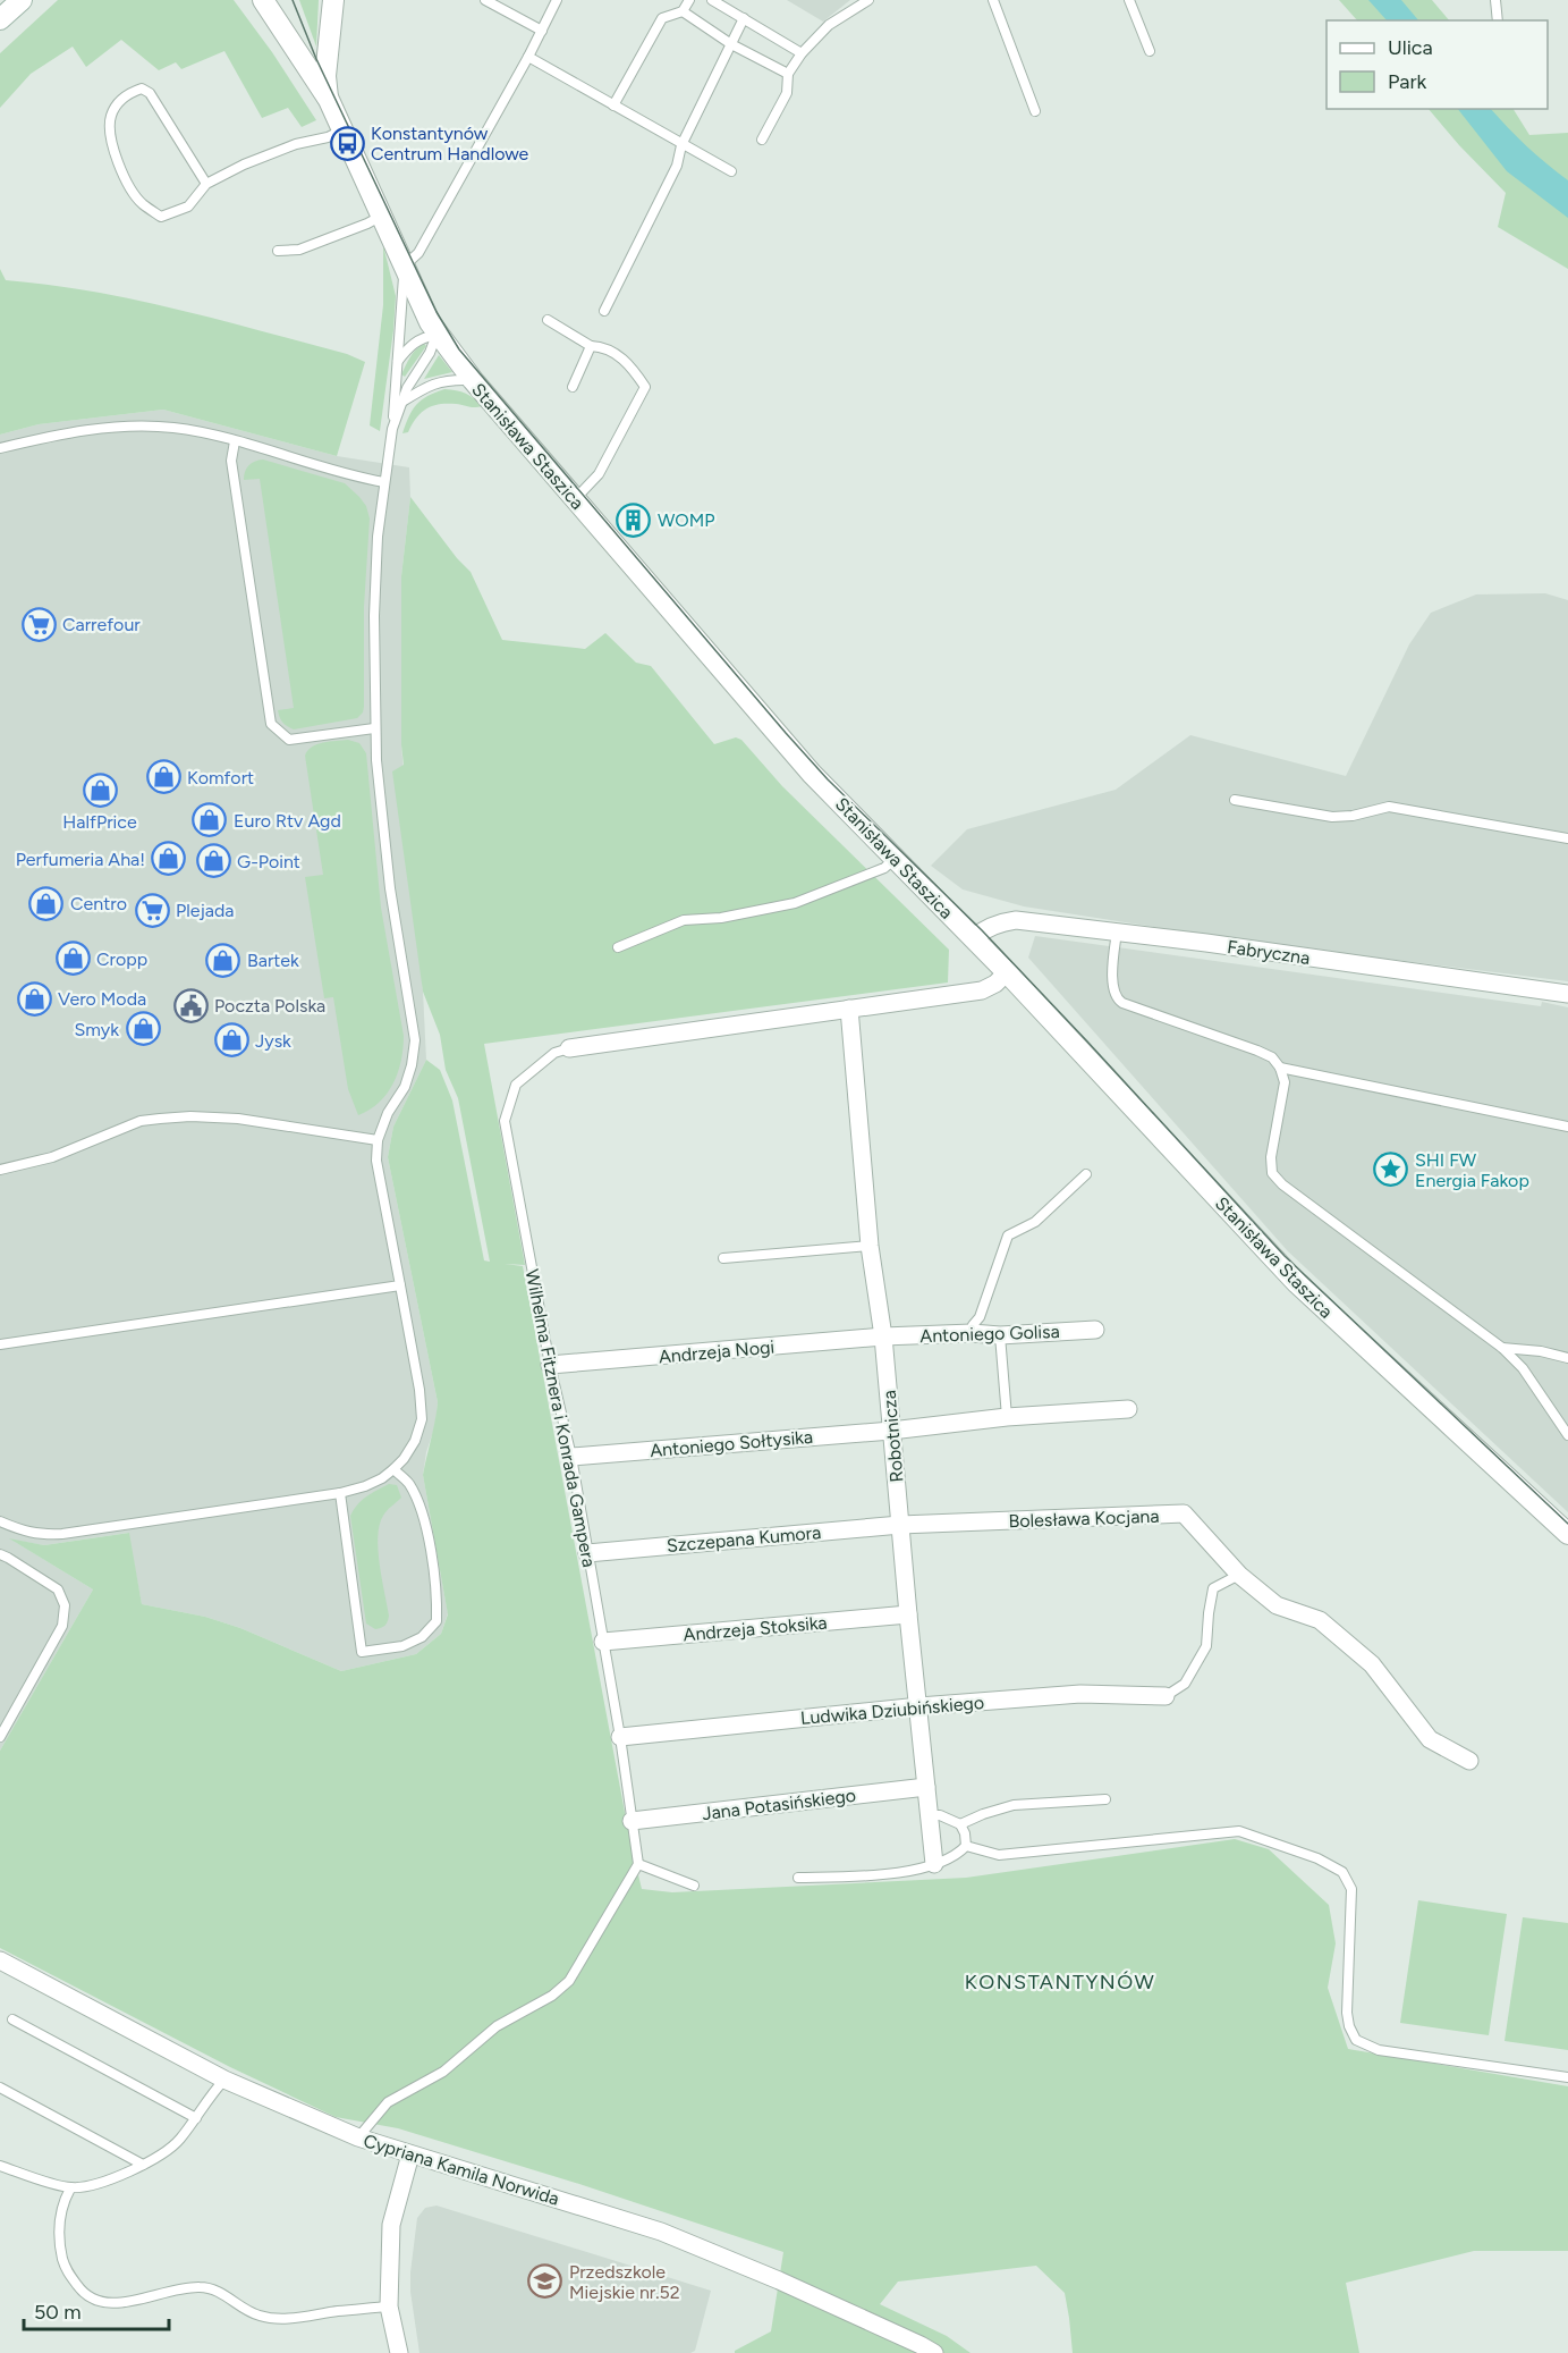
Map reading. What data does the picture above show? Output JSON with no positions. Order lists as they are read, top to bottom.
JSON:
{
  "streets": {
    "street": [
      "Stanisława Staszica",
      "Fabryczna",
      "Antoniego Golisa",
      "Andrzeja Nogi",
      "Wilhelma Fitznera i Konrada Gampera",
      "Robotnicza",
      "Antoniego Sołtysika",
      "Bolesława Kocjana",
      "Szczepana Kumora",
      "Andrzeja Stoksika",
      "Ludwika Dziubińskiego",
      "Jana Potasińskiego",
      "Cypriana Kamila Norwida"
    ]
  },
  "crossings": [
    ["Stanisława Staszica", "Fabryczna"],
    ["Stanisława Staszica", "Wilhelma Fitznera i Konrada Gampera"],
    ["Antoniego Golisa", "Andrzeja Nogi"],
    ["Antoniego Golisa", "Robotnicza"],
    ["Andrzeja Nogi", "Wilhelma Fitznera i Konrada Gampera"],
    ["Andrzeja Nogi", "Robotnicza"],
    ["Wilhelma Fitznera i Konrada Gampera", "Robotnicza"],
    ["Wilhelma Fitznera i Konrada Gampera", "Antoniego Sołtysika"],
    ["Wilhelma Fitznera i Konrada Gampera", "Szczepana Kumora"],
    ["Wilhelma Fitznera i Konrada Gampera", "Andrzeja Stoksika"],
    ["Wilhelma Fitznera i Konrada Gampera", "Ludwika Dziubińskiego"],
    ["Wilhelma Fitznera i Konrada Gampera", "Jana Potasińskiego"],
    ["Robotnicza", "Antoniego Sołtysika"],
    ["Robotnicza", "Bolesława Kocjana"],
    ["Robotnicza", "Szczepana Kumora"],
    ["Robotnicza", "Andrzeja Stoksika"],
    ["Robotnicza", "Ludwika Dziubińskiego"],
    ["Robotnicza", "Jana Potasińskiego"],
    ["Bolesława Kocjana", "Szczepana Kumora"]
  ],
  "districts": ["KONSTANTYNÓW"],
  "places": {
    "bus stop": ["Konstantynów Centrum Handlowe"],
    "building": ["WOMP"],
    "supermarket": ["Carrefour", "Plejada"],
    "shop": [
      "Komfort",
      "HalfPrice",
      "Euro Rtv Agd",
      "Perfumeria Aha!",
      "G-Point",
      "Centro",
      "Cropp",
      "Bartek",
      "Vero Moda",
      "Smyk",
      "Jysk"
    ],
    "public building": ["Poczta Polska"],
    "place": ["SHI FW Energia Fakop"],
    "school or university": ["Przedszkole Miejskie nr.52"]
  },
  "legend": ["Ulica", "Park"],
  "scale_bar": "50 m"
}
